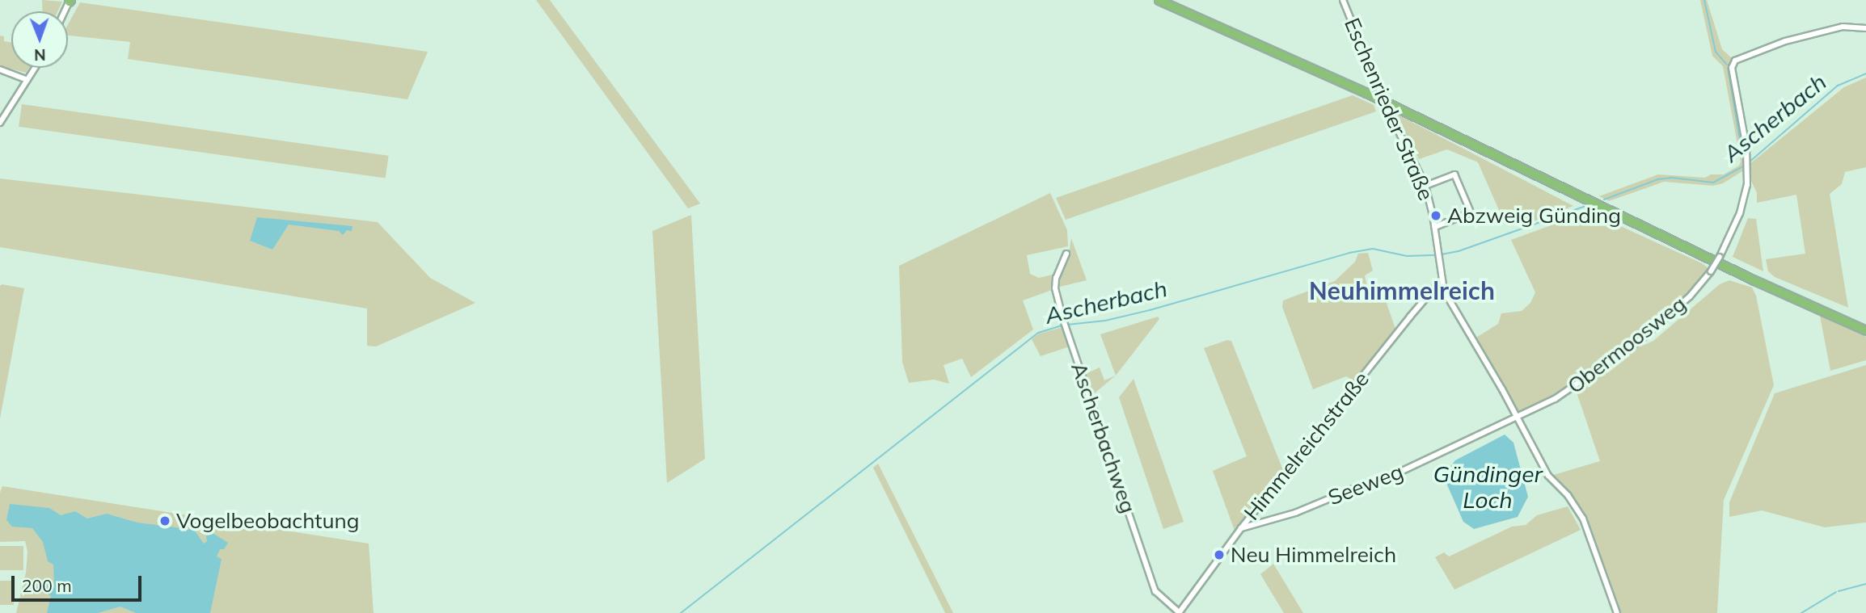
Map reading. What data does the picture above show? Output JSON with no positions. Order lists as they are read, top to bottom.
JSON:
{
  "streets": {
    "street": [
      "Eschenrieder Straße",
      "Obermoosweg",
      "Ascherbachweg",
      "Himmelreichstraße",
      "Seeweg"
    ]
  },
  "crossings": [
    ["Eschenrieder Straße", "Obermoosweg"],
    ["Eschenrieder Straße", "Himmelreichstraße"],
    ["Eschenrieder Straße", "Seeweg"],
    ["Obermoosweg", "Seeweg"],
    ["Ascherbachweg", "Himmelreichstraße"],
    ["Himmelreichstraße", "Seeweg"]
  ],
  "districts": ["Neuhimmelreich"],
  "water": ["Ascherbach", "Gündinger Loch"],
  "places": ["Abzweig Günding", "Vogelbeobachtung", "Neu Himmelreich"],
  "scale_bar": "200 m",
  "north": "bottom"
}
